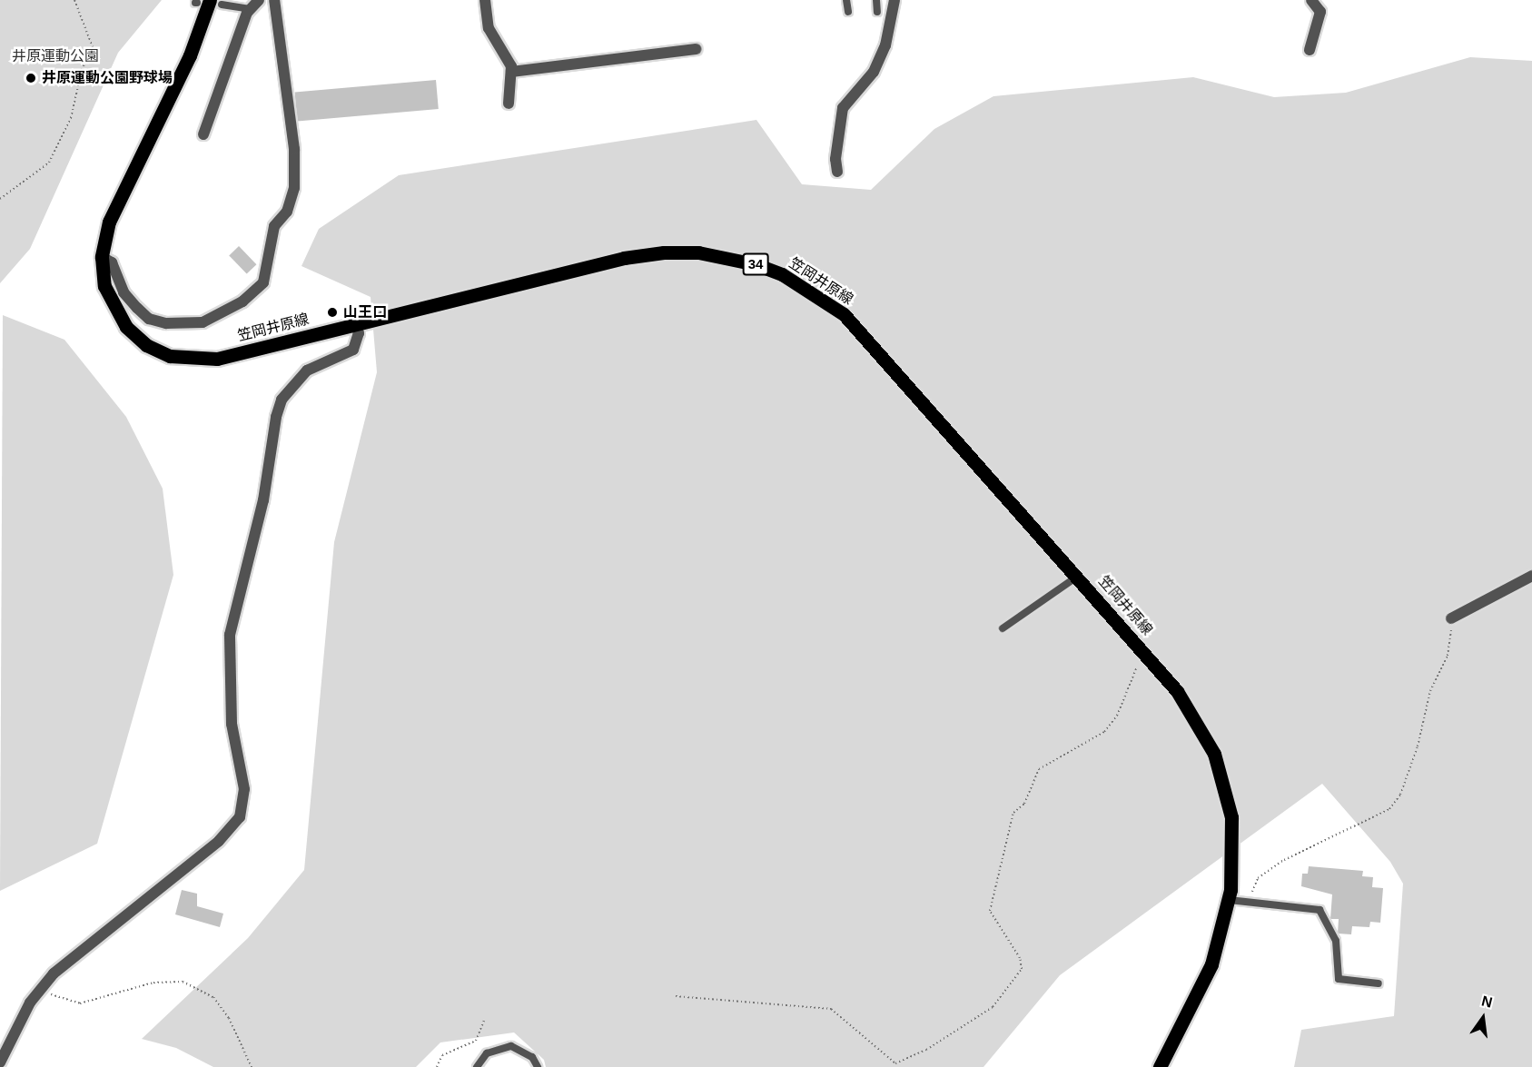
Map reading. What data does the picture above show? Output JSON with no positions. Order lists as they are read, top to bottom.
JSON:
{
  "streets": {
    "main road": ["34", "笠岡井原線"]
  },
  "parks": ["井原運動公園"],
  "places": ["井原運動公園野球場", "山王口"],
  "north": "top"
}
